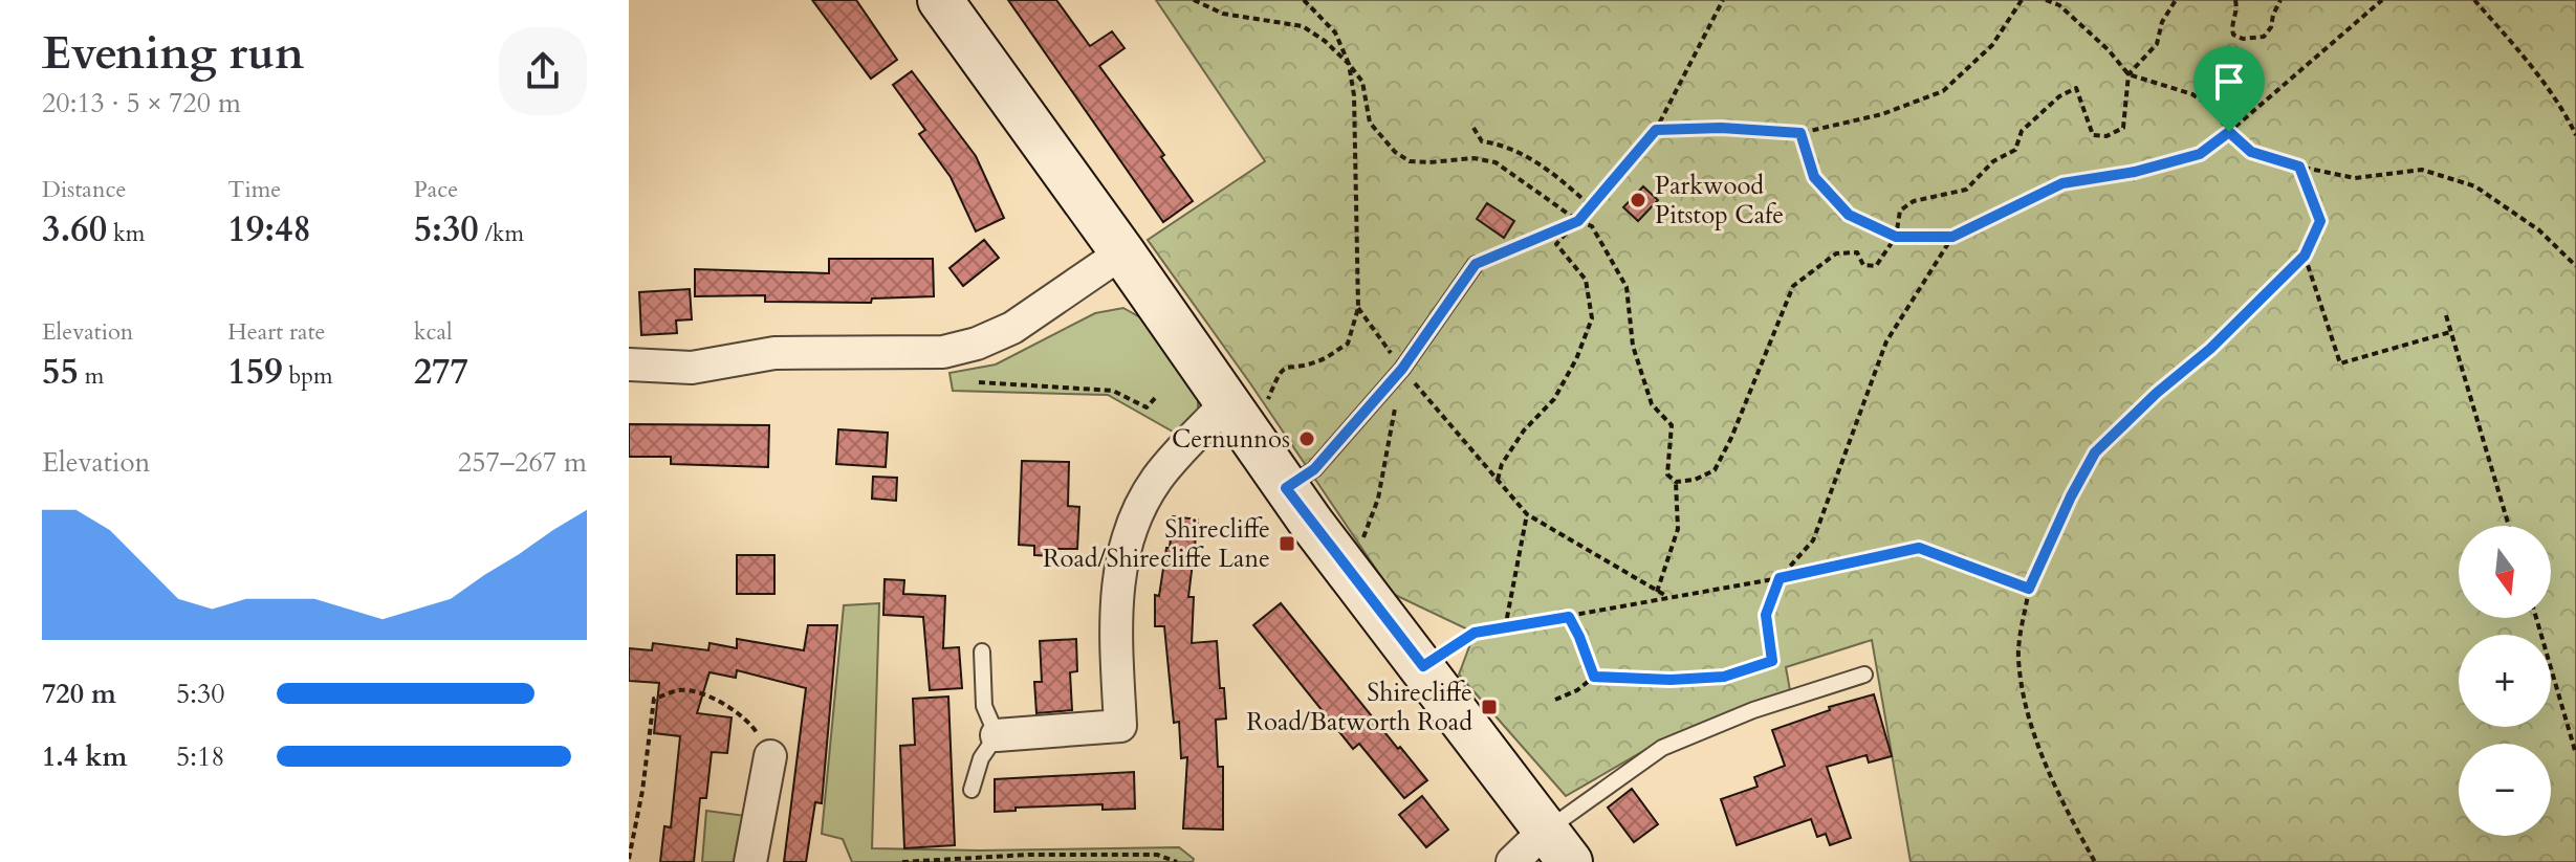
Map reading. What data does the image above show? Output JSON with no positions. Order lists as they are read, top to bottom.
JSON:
{
  "places": {
    "other": ["Parkwood Pitstop Cafe", "Cernunnos"],
    "transit": ["Shirecliffe Road/Shirecliffe Lane", "Shirecliffe Road/Batworth Road"]
  },
  "north": "bottom",
  "page": {
    "heading": ["Evening run", "20:13 · 5 × 720 m"],
    "stats": [
      ["Distance", "3.60 km"],
      ["Time", "19:48"],
      ["Pace", "5:30 /km"],
      ["Elevation", "55 m"],
      ["Heart rate", "159 bpm"],
      ["kcal", "277"]
    ],
    "chart": ["Elevation", "257–267 m"],
    "map_buttons": ["+", "−"],
    "list": [
      {
        "name": "720 m",
        "note": "5:30"
      },
      {
        "name": "1.4 km",
        "note": "5:18"
      }
    ]
  }
}
